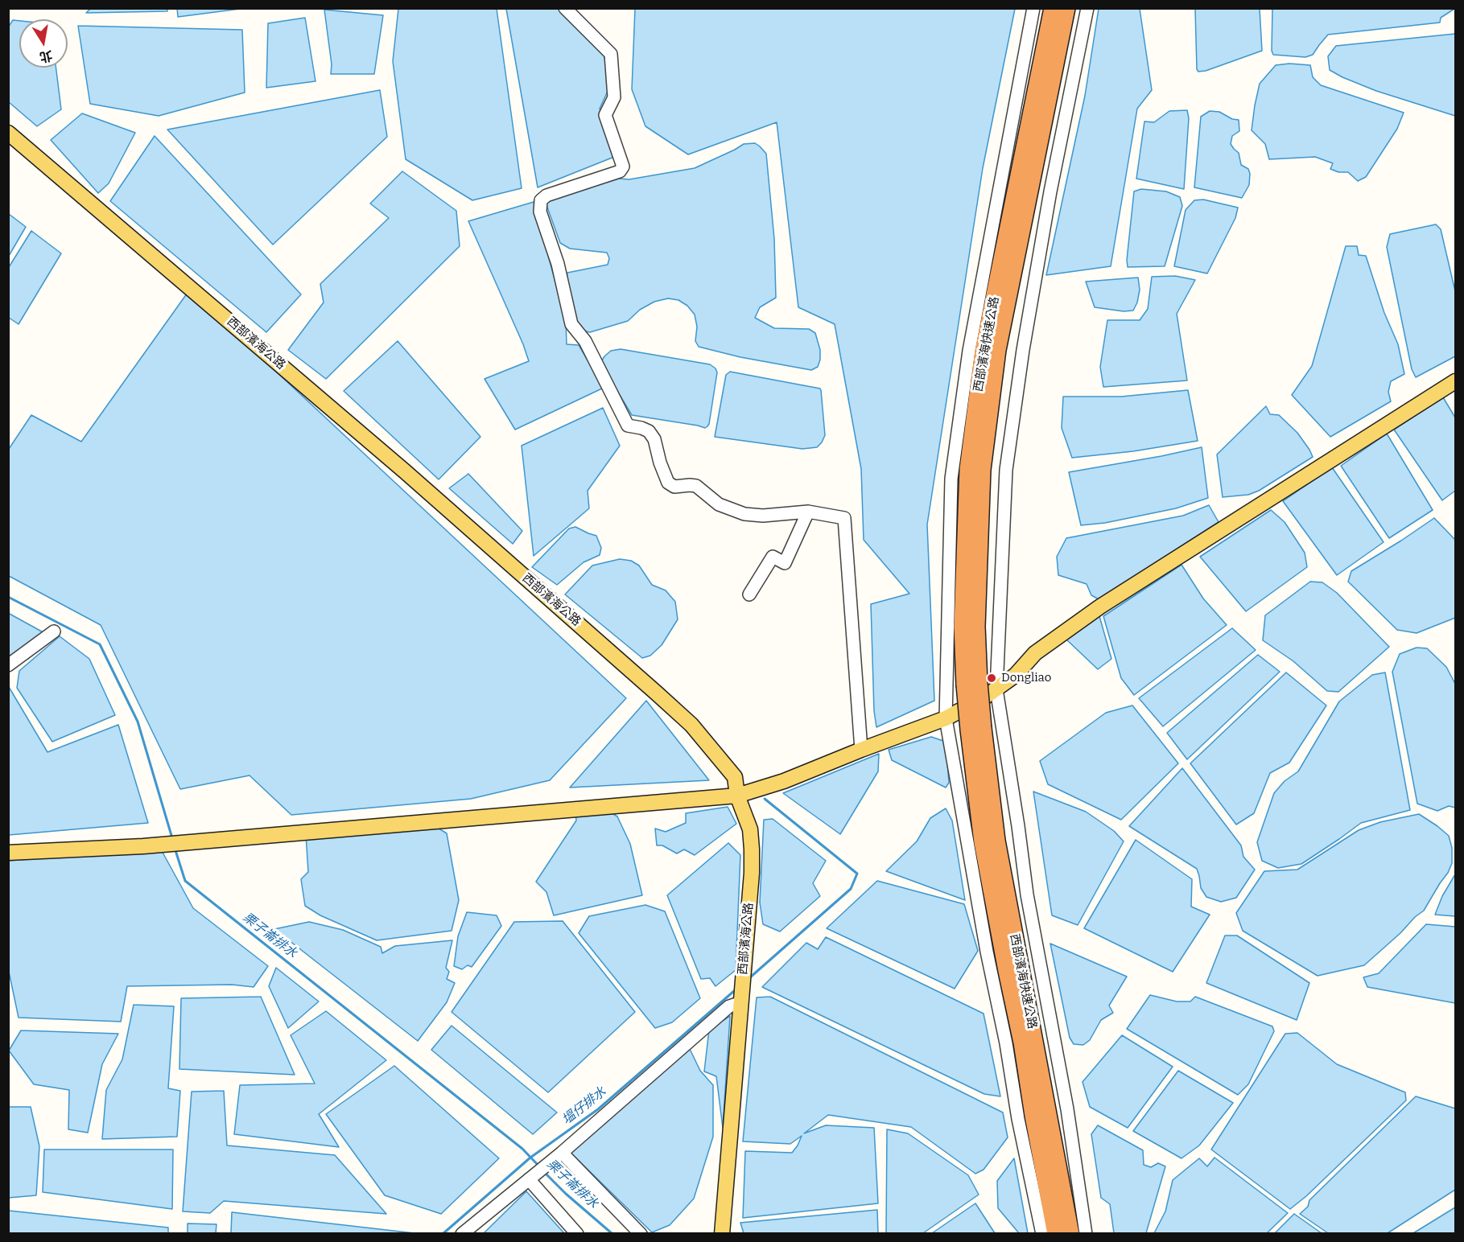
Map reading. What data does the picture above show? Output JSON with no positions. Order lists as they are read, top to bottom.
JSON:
{
  "streets": {
    "highway": ["西部濱海快速公路"],
    "main road": ["西部濱海公路"]
  },
  "water": ["栗子崙排水", "塭仔排水"],
  "places": ["Dongliao"],
  "north": "bottom"
}
